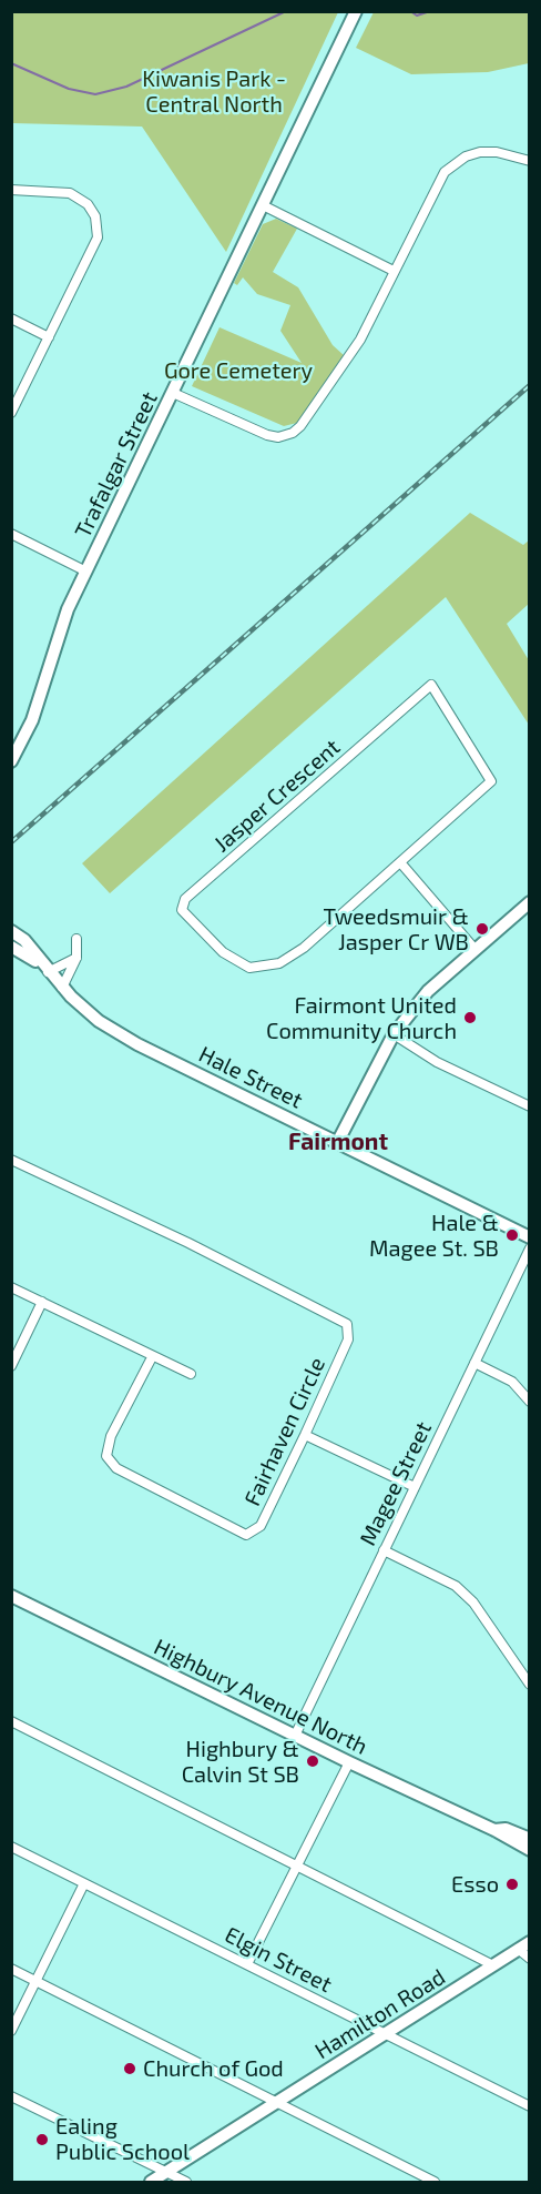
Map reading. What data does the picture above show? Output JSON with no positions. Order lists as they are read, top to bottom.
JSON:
{
  "streets": {
    "main road": [
      "Trafalgar Street",
      "Hale Street",
      "Highbury Avenue North",
      "Hamilton Road"
    ],
    "street": [
      "Jasper Crescent",
      "Fairhaven Circle",
      "Magee Street",
      "Elgin Street"
    ]
  },
  "crossings": [
    ["Magee Street", "Highbury Avenue North"],
    ["Elgin Street", "Hamilton Road"]
  ],
  "districts": ["Fairmont"],
  "parks": ["Kiwanis Park - Central North", "Gore Cemetery"],
  "places": [
    "Tweedsmuir & Jasper Cr WB",
    "Fairmont United Community Church",
    "Hale & Magee St. SB",
    "Highbury & Calvin St SB",
    "Esso",
    "Church of God",
    "Ealing Public School"
  ]
}
